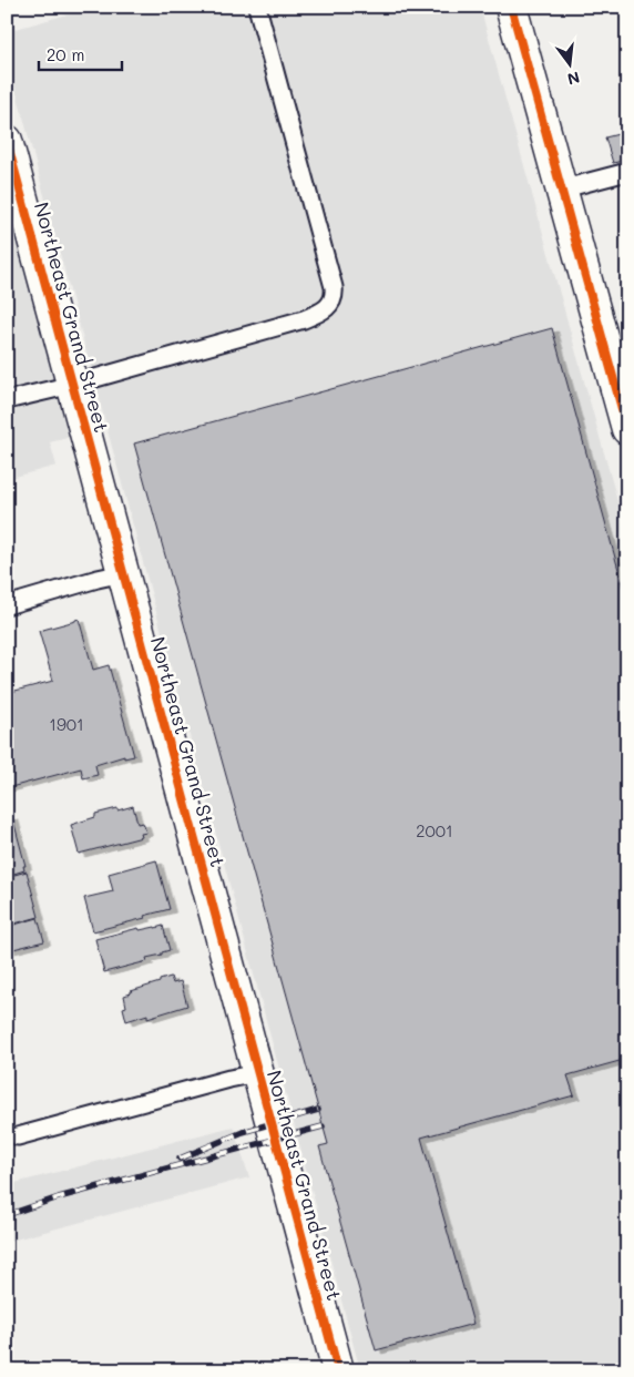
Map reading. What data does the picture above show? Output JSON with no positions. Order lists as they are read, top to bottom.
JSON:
{
  "streets": {
    "street": ["Northeast Grand Street"]
  },
  "house_numbers": ["1901", "2001"],
  "scale_bar": "20 m",
  "north": "bottom"
}
